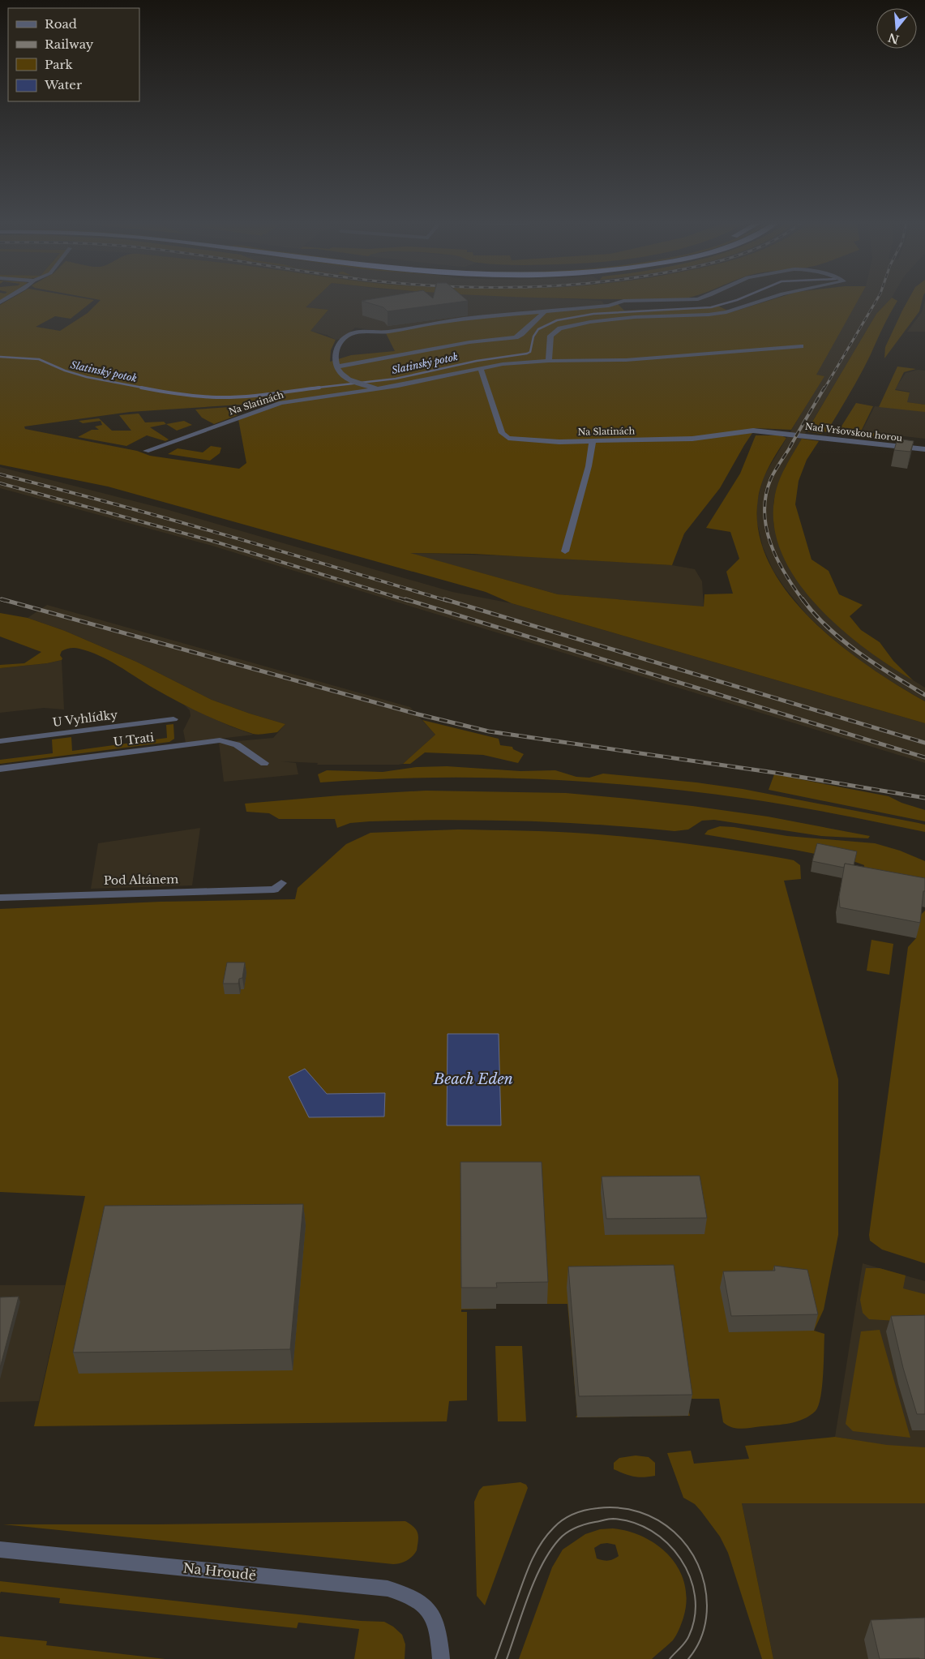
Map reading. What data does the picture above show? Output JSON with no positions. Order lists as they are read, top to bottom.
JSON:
{
  "streets": {
    "street": [
      "Na Slatinách",
      "Nad Vršovskou horou",
      "U Vyhlídky",
      "U Trati",
      "Pod Altánem",
      "Na Hroudě"
    ]
  },
  "crossings": [
    ["Na Slatinách", "Nad Vršovskou horou"]
  ],
  "water": ["Slatinský potok", "Beach Eden"],
  "legend": [
    "Road",
    "Railway",
    "Park",
    "Water"
  ],
  "north": "bottom"
}
